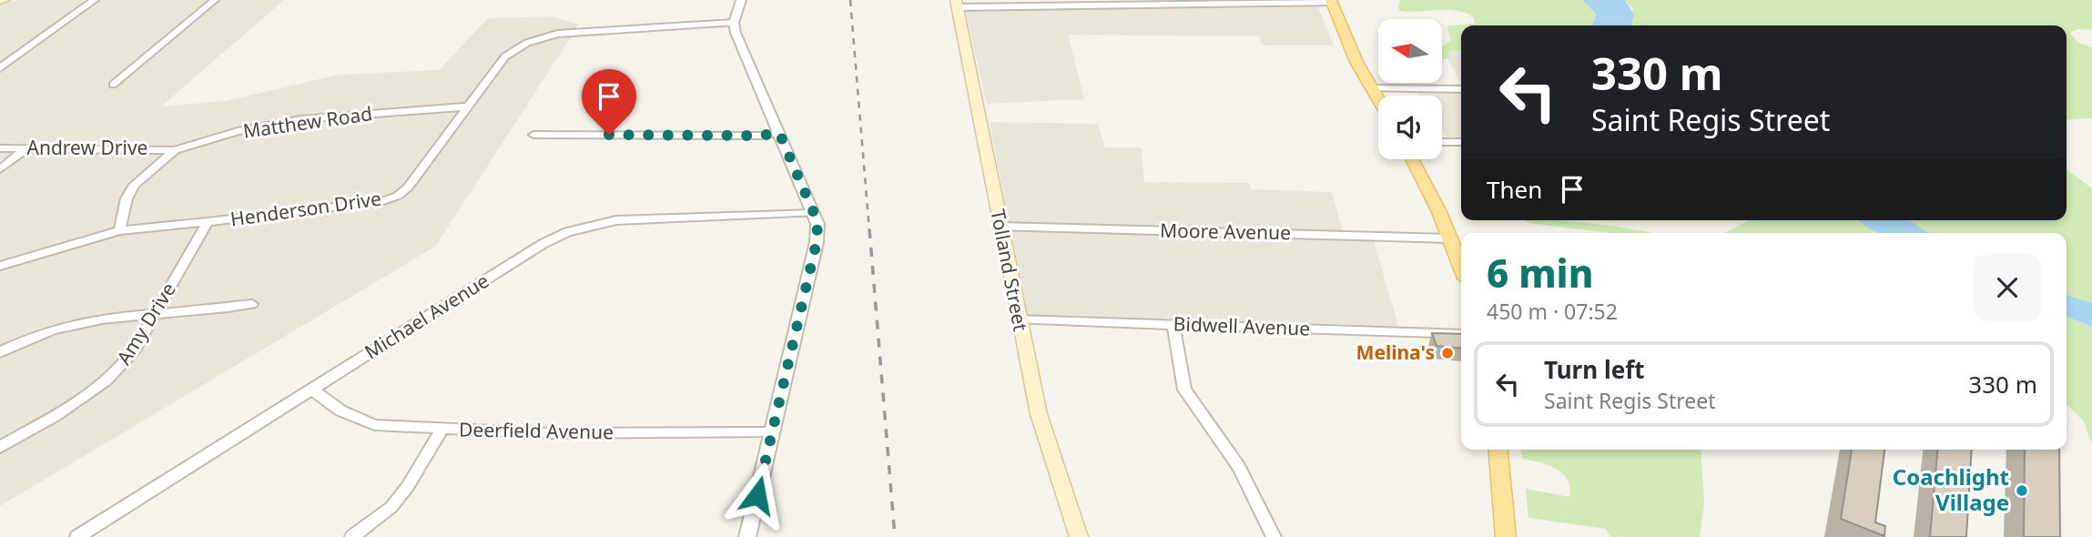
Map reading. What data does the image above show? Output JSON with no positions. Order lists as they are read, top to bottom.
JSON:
{
  "streets": {
    "main road": ["Tolland Street"],
    "street": [
      "Matthew Road",
      "Andrew Drive",
      "Henderson Drive",
      "Moore Avenue",
      "Michael Avenue",
      "Amy Drive",
      "Bidwell Avenue",
      "Deerfield Avenue"
    ]
  },
  "crossings": [
    ["Matthew Road", "Andrew Drive"],
    ["Matthew Road", "Henderson Drive"],
    ["Henderson Drive", "Amy Drive"],
    ["Moore Avenue", "Tolland Street"],
    ["Tolland Street", "Bidwell Avenue"],
    ["Michael Avenue", "Deerfield Avenue"]
  ],
  "places": ["Melina's", "Coachlight Village"],
  "north": "left",
  "page": {
    "turn": ["330 m", "Saint Regis Street"],
    "then": "Then",
    "heading": ["6 min", "450 m · 07:52"],
    "list": [
      {
        "name": "Turn left",
        "note": "Saint Regis Street",
        "value": "330 m"
      }
    ]
  }
}
